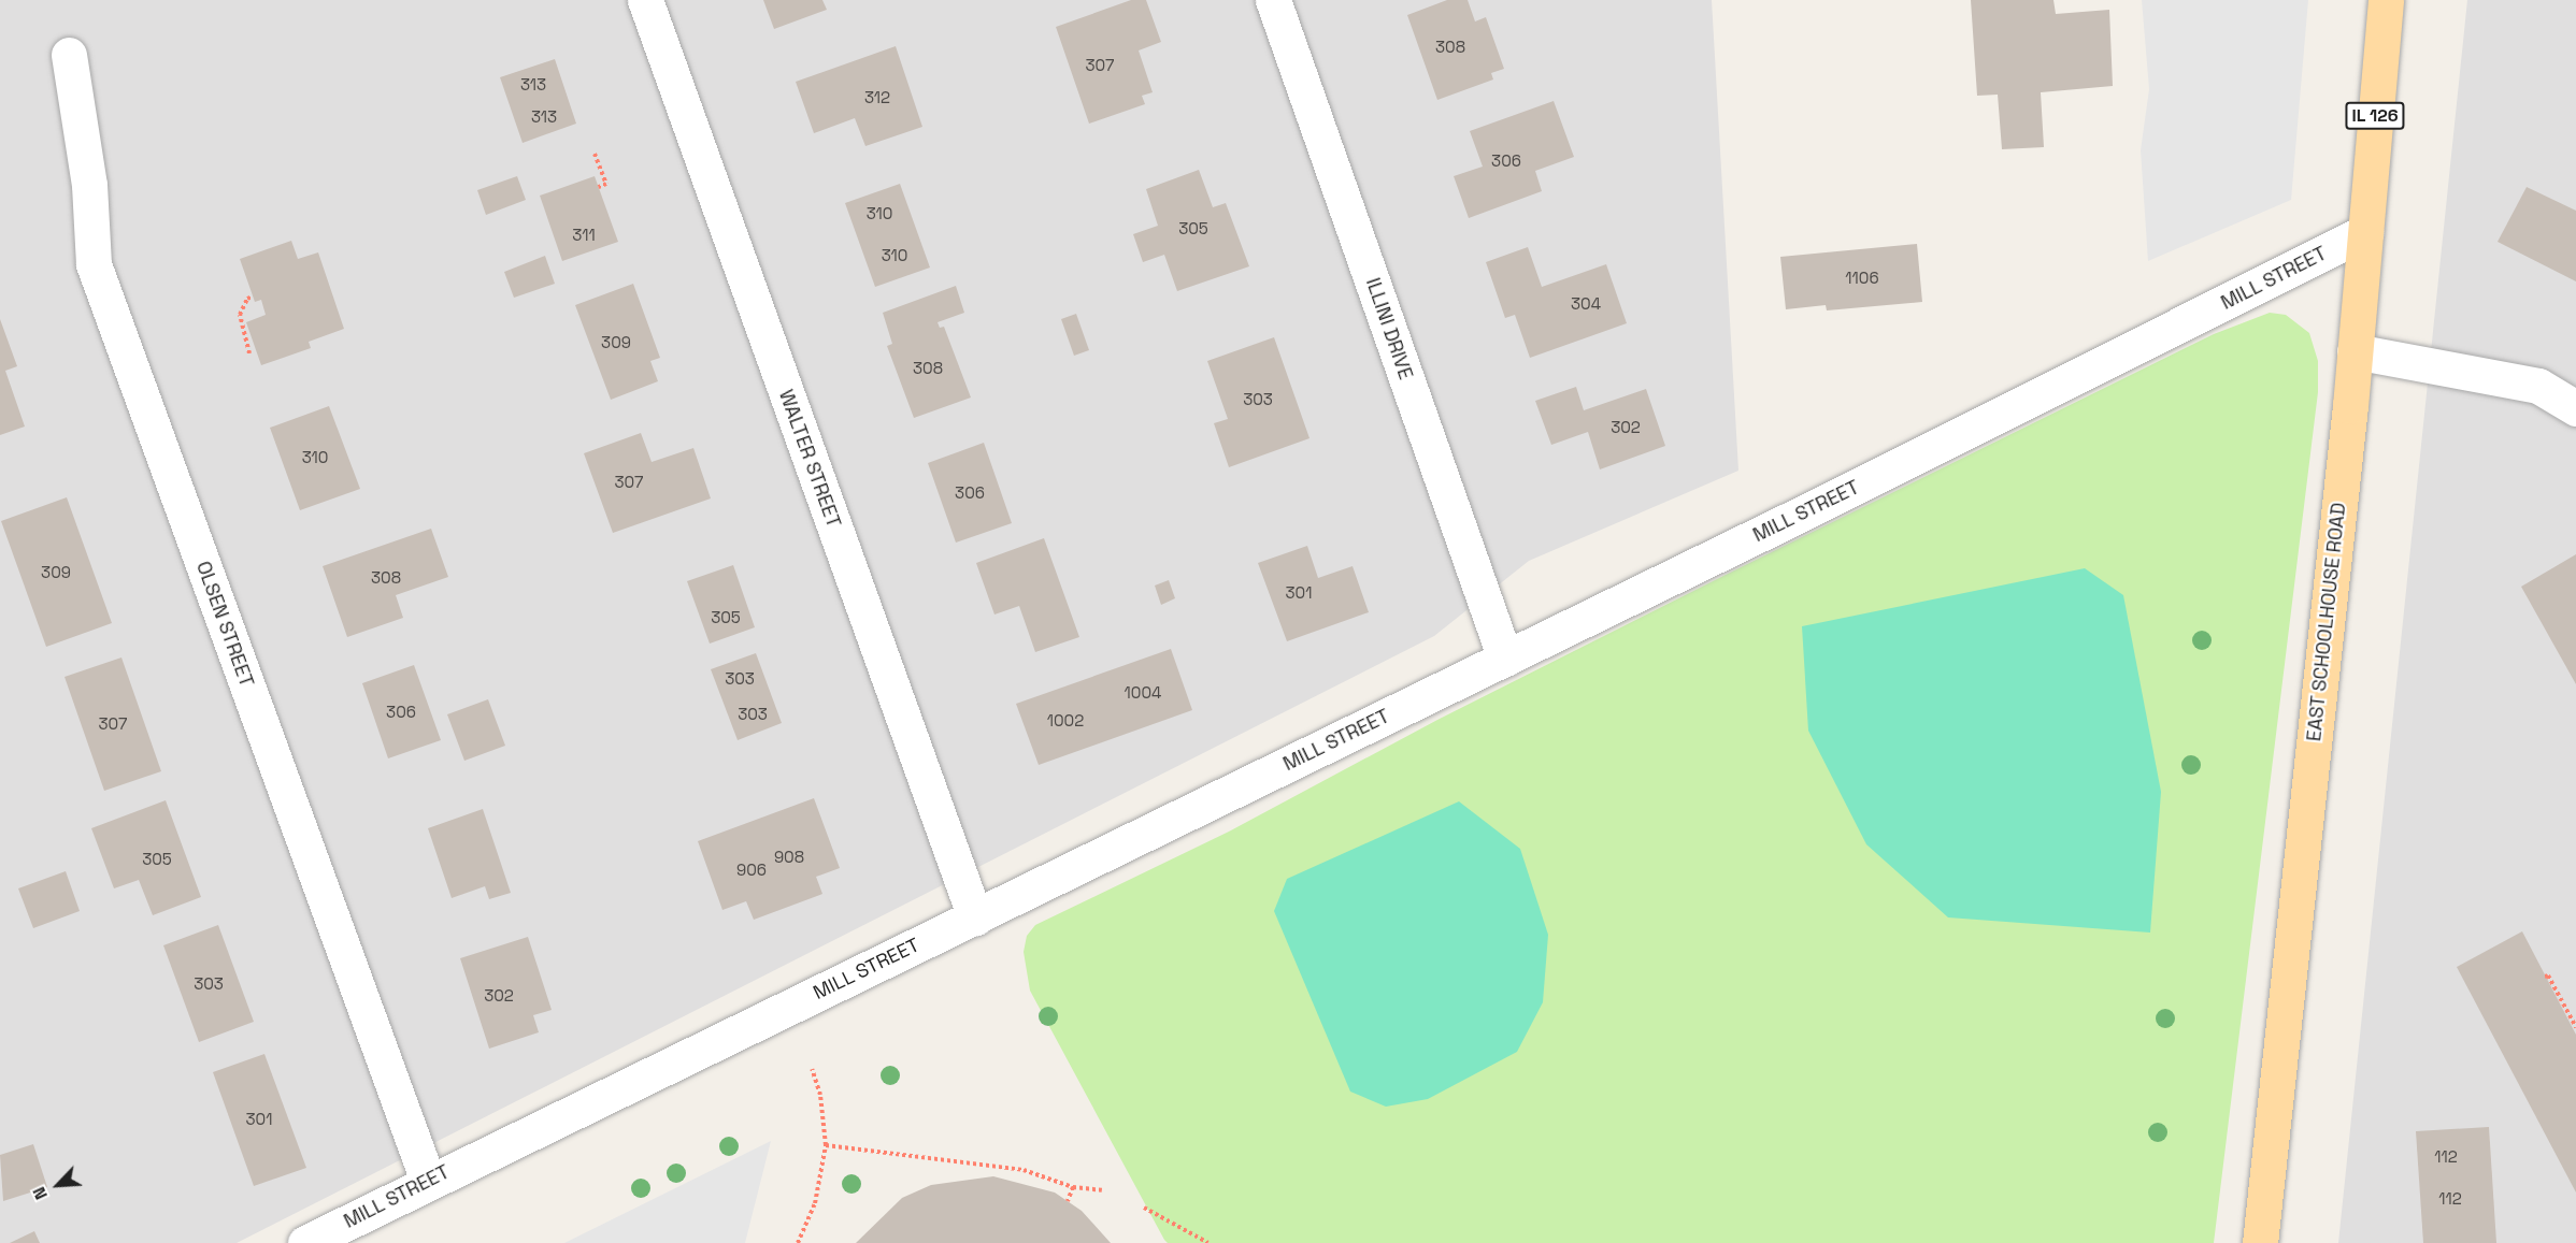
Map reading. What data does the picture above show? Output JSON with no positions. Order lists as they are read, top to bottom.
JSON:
{
  "streets": {
    "main road": ["IL 126", "EAST SCHOOLHOUSE ROAD"],
    "street": [
      "MILL STREET",
      "ILLINI DRIVE",
      "WALTER STREET",
      "OLSEN STREET"
    ]
  },
  "crossings": [
    ["MILL STREET", "ILLINI DRIVE"],
    ["MILL STREET", "WALTER STREET"],
    ["MILL STREET", "EAST SCHOOLHOUSE ROAD"],
    ["MILL STREET", "OLSEN STREET"]
  ],
  "house_numbers": [
    "308",
    "307",
    "313",
    "312",
    "313",
    "306",
    "310",
    "305",
    "311",
    "310",
    "1106",
    "304",
    "309",
    "308",
    "303",
    "302",
    "310",
    "307",
    "306",
    "309",
    "308",
    "301",
    "305",
    "303",
    "1004",
    "306",
    "303",
    "1002",
    "307",
    "908",
    "305",
    "906",
    "303",
    "302",
    "301",
    "112",
    "112"
  ],
  "north": "bottom left"
}
